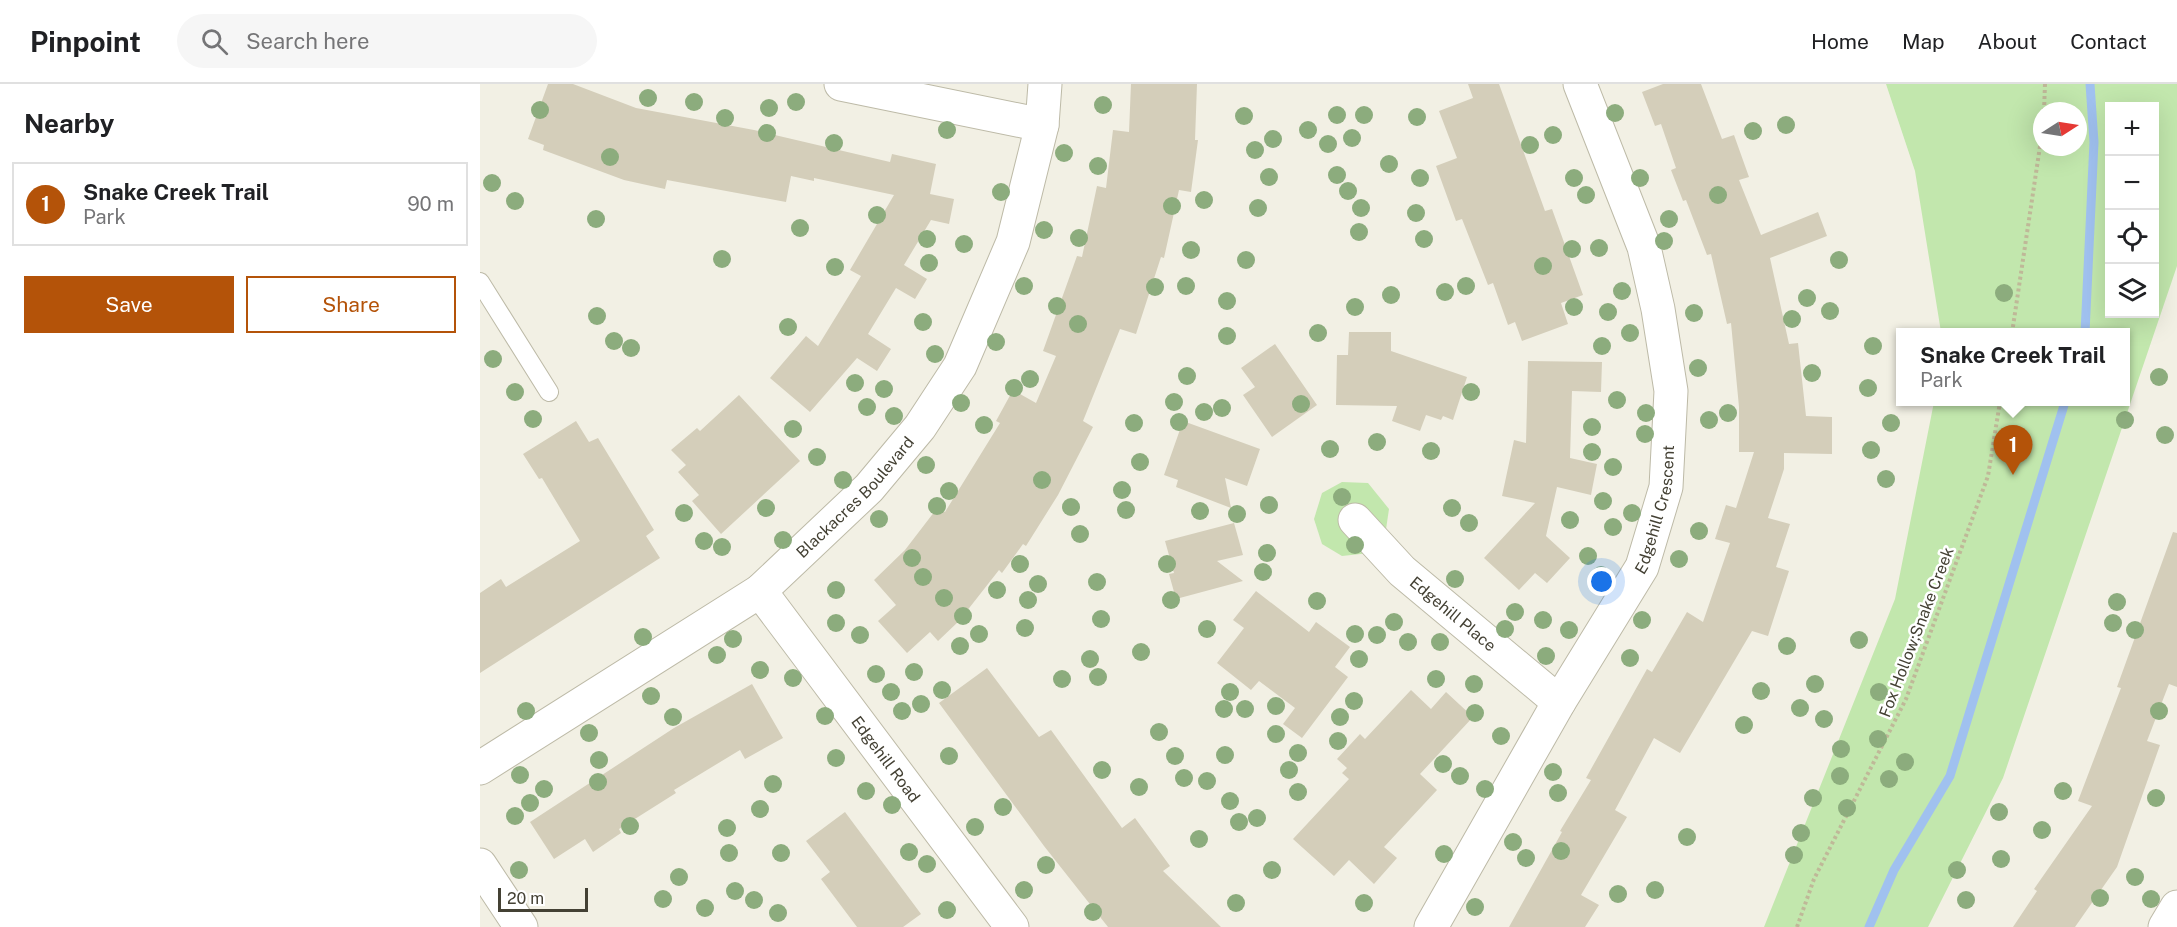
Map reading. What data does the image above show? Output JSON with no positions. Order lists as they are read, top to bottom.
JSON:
{
  "streets": {
    "street": [
      "Blackacres Boulevard",
      "Edgehill Crescent",
      "Edgehill Place",
      "Edgehill Road"
    ],
    "path": ["Fox Hollow;Snake Creek"]
  },
  "crossings": [
    ["Blackacres Boulevard", "Edgehill Road"],
    ["Edgehill Crescent", "Edgehill Place"]
  ],
  "scale_bar": "20 m",
  "north": "right",
  "page": {
    "header": "Pinpoint",
    "search": "Search here",
    "nav": [
      "Home",
      "Map",
      "About",
      "Contact"
    ],
    "heading": "Nearby",
    "map_buttons": ["+", "−"],
    "list": [
      {
        "mark": "1",
        "name": "Snake Creek Trail",
        "note": "Park",
        "value": "90 m"
      }
    ],
    "buttons": ["Save", "Share"],
    "popup": ["Snake Creek Trail", "Park"],
    "pins": "1",
    "scale": "20 m"
  }
}
